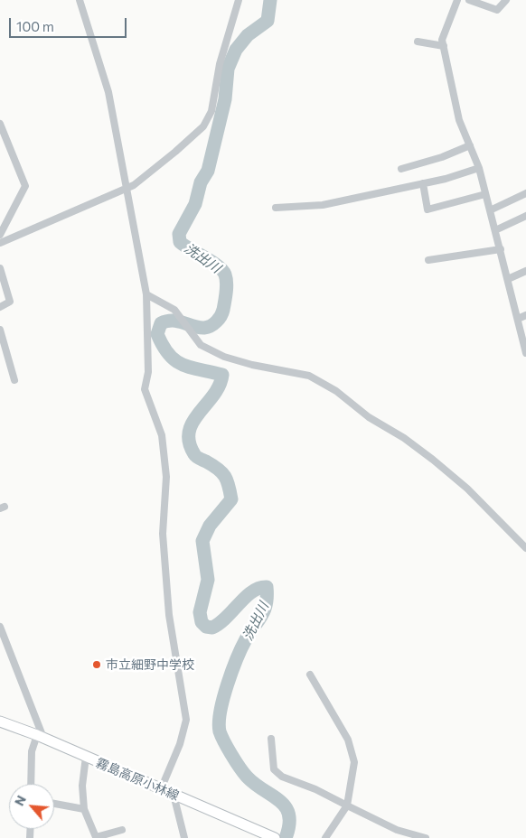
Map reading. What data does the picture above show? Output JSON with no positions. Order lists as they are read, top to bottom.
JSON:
{
  "streets": {
    "main road": ["霧島高原小林線"]
  },
  "water": ["洗出川"],
  "places": ["市立細野中学校"],
  "scale_bar": "100 m",
  "north": "top left"
}
